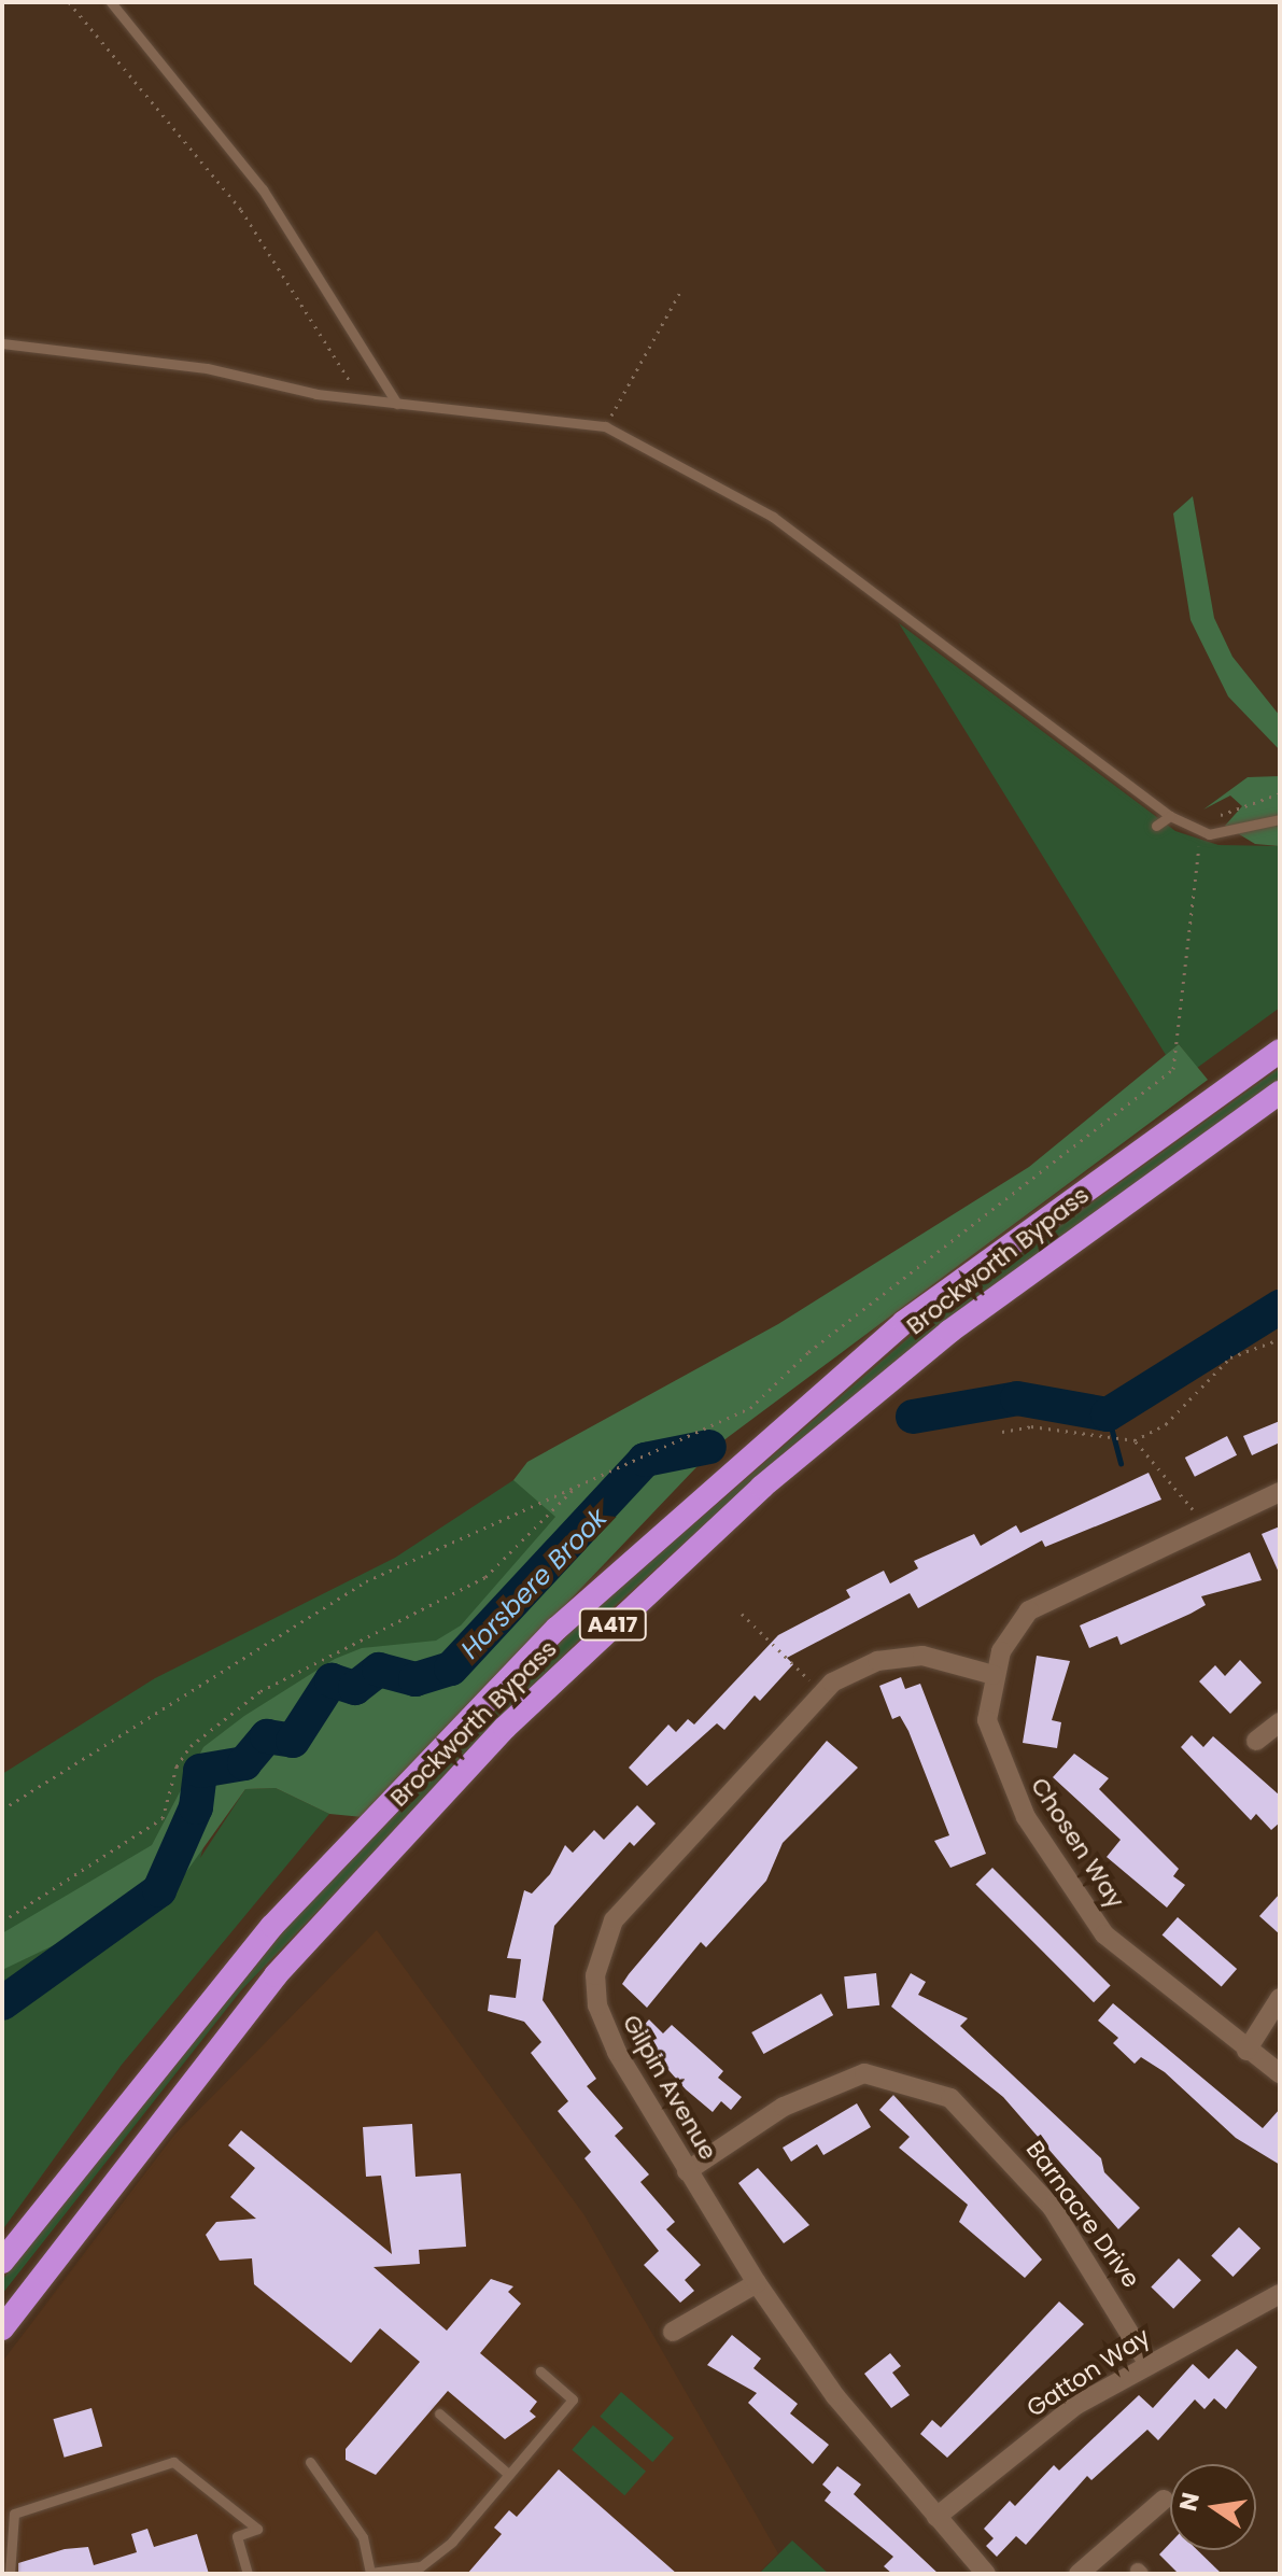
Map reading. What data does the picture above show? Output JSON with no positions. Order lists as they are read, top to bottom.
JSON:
{
  "streets": {
    "highway": ["Brockworth Bypass", "A417"],
    "street": [
      "Chosen Way",
      "Gilpin Avenue",
      "Barnacre Drive",
      "Gatton Way"
    ]
  },
  "crossings": [
    ["Chosen Way", "Gilpin Avenue"],
    ["Gilpin Avenue", "Barnacre Drive"],
    ["Gilpin Avenue", "Gatton Way"],
    ["Barnacre Drive", "Gatton Way"]
  ],
  "water": ["Horsbere Brook"],
  "north": "left"
}
